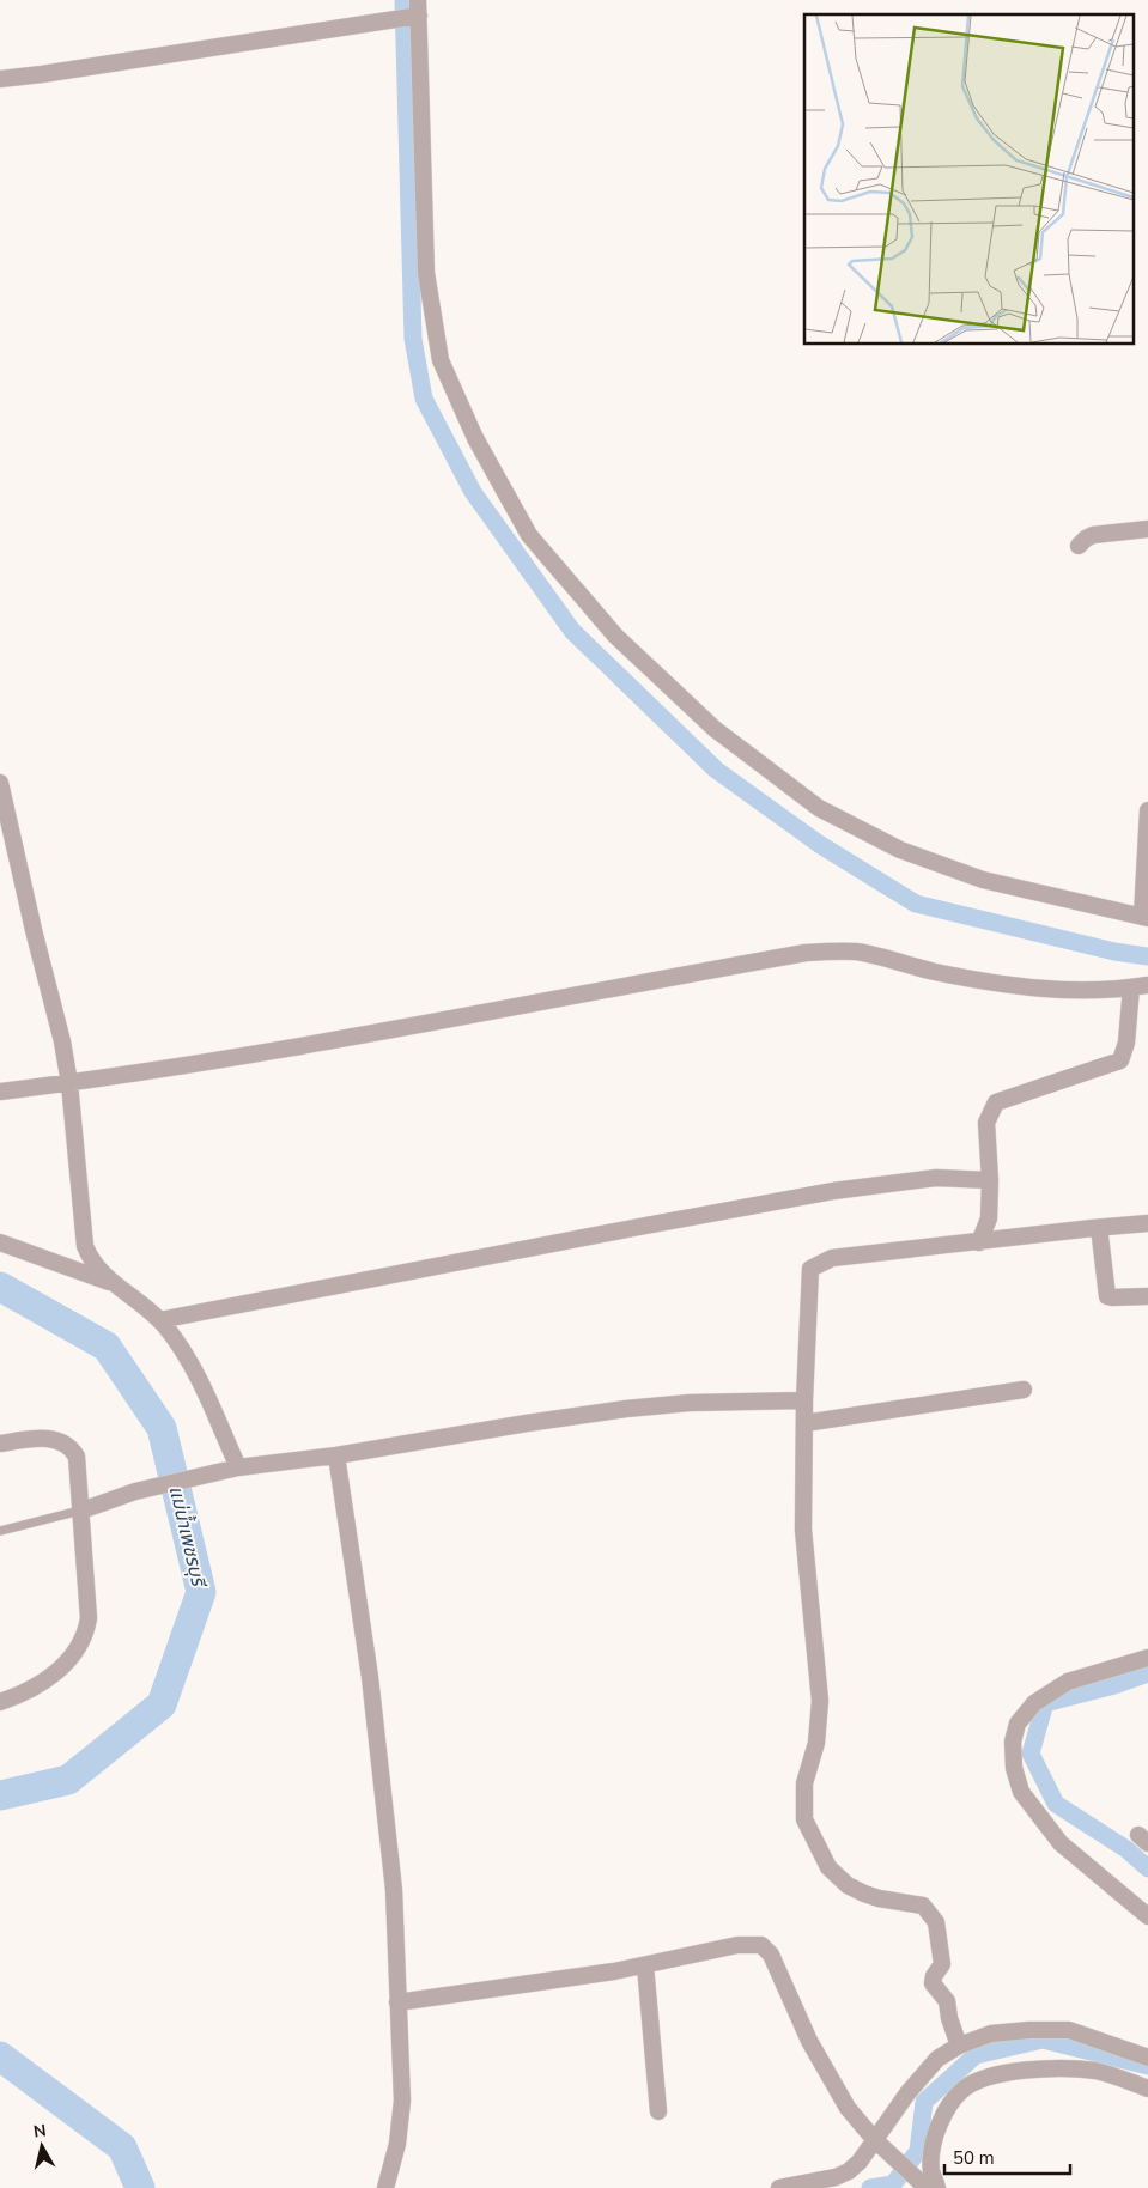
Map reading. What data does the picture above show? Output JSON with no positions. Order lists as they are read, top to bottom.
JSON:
{
  "water": ["แม่น้ำเพชรบุรี"],
  "scale_bar": "50 m",
  "north": "top"
}
